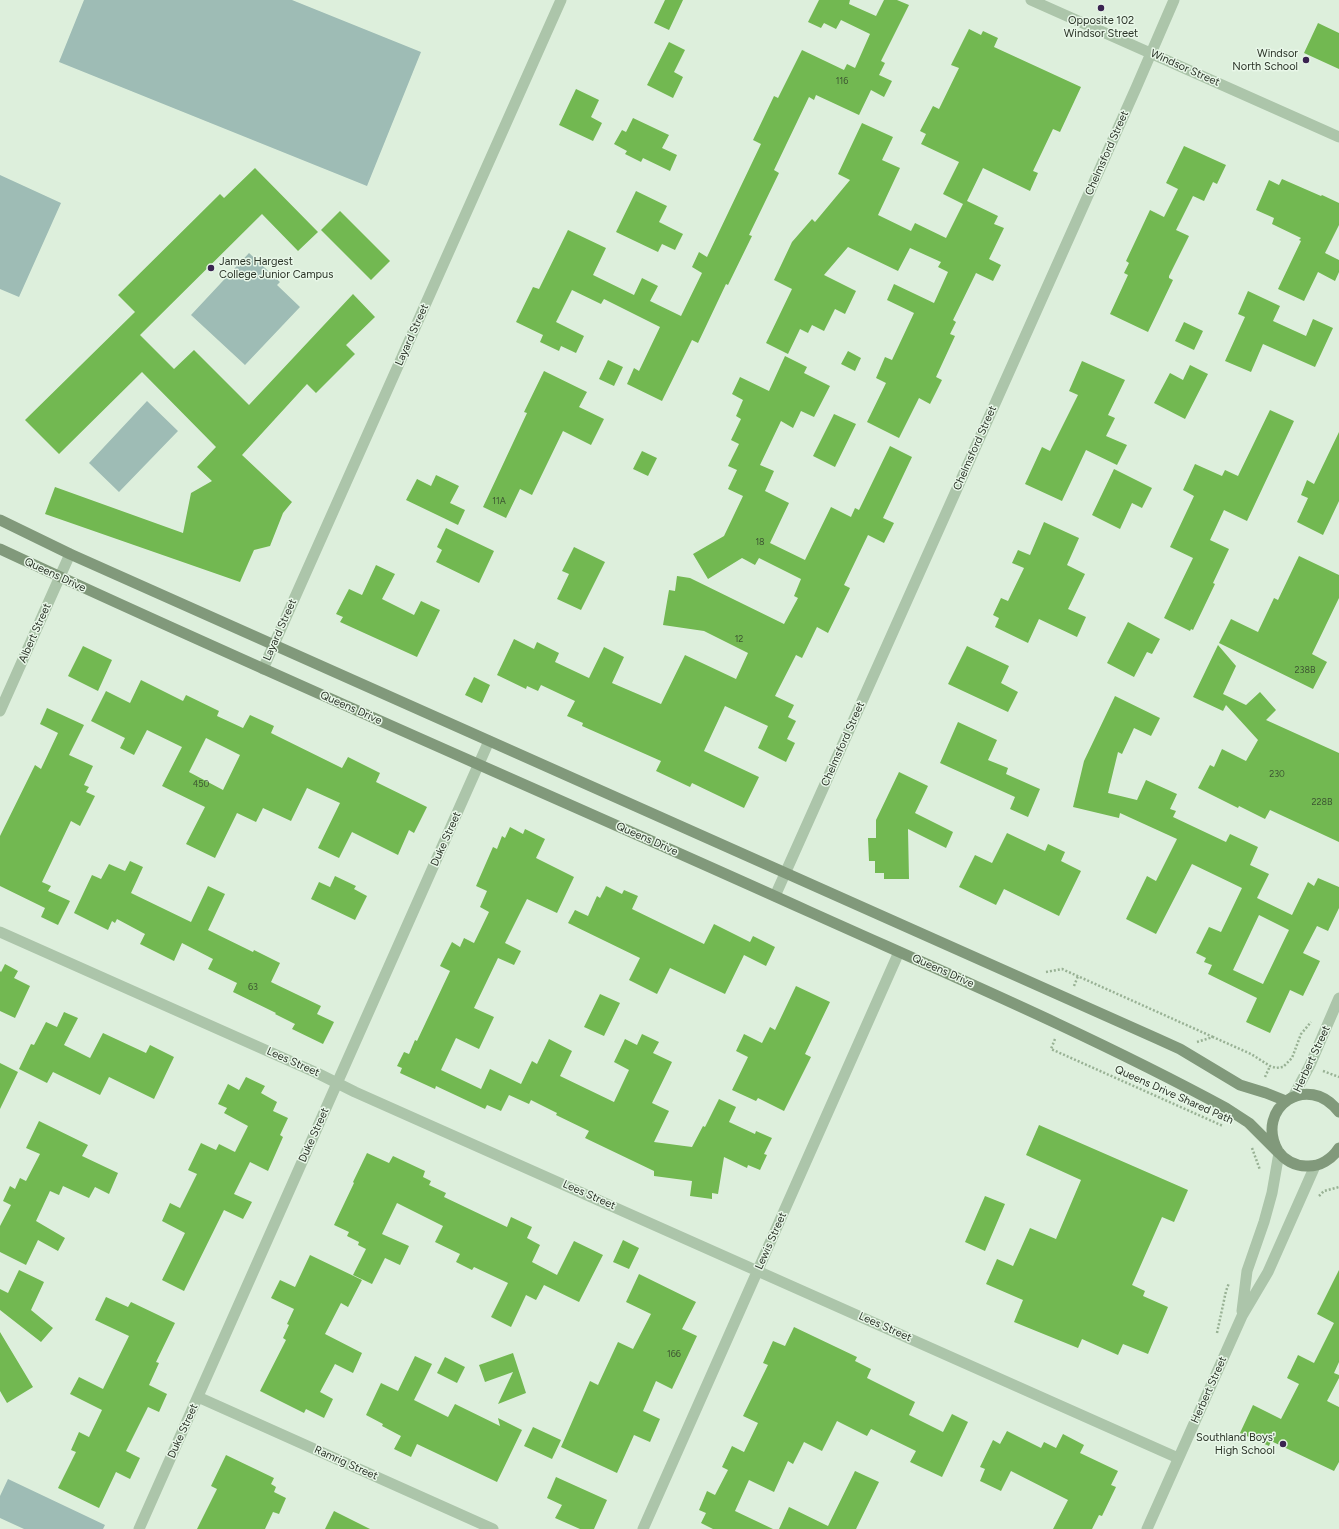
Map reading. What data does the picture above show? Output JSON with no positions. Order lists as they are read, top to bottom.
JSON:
{
  "streets": {
    "main road": ["Queens Drive", "Herbert Street"],
    "street": [
      "Windsor Street",
      "Chelmsford Street",
      "Layard Street",
      "Albert Street",
      "Duke Street",
      "Lees Street",
      "Lewis Street",
      "Ramrig Street"
    ],
    "path": ["Queens Drive Shared Path"]
  },
  "crossings": [
    ["Windsor Street", "Chelmsford Street"],
    ["Chelmsford Street", "Queens Drive"],
    ["Layard Street", "Queens Drive"],
    ["Queens Drive", "Albert Street"],
    ["Queens Drive", "Duke Street"],
    ["Queens Drive", "Herbert Street"],
    ["Queens Drive", "Lewis Street"],
    ["Duke Street", "Lees Street"],
    ["Duke Street", "Ramrig Street"],
    ["Herbert Street", "Lees Street"],
    ["Lees Street", "Lewis Street"]
  ],
  "places": [
    "Opposite 102 Windsor Street",
    "Windsor North School",
    "James Hargest College Junior Campus",
    "Southland Boys' High School"
  ],
  "house_numbers": [
    "116",
    "11A",
    "18",
    "12",
    "238B",
    "230",
    "450",
    "228B",
    "63",
    "166"
  ]
}
